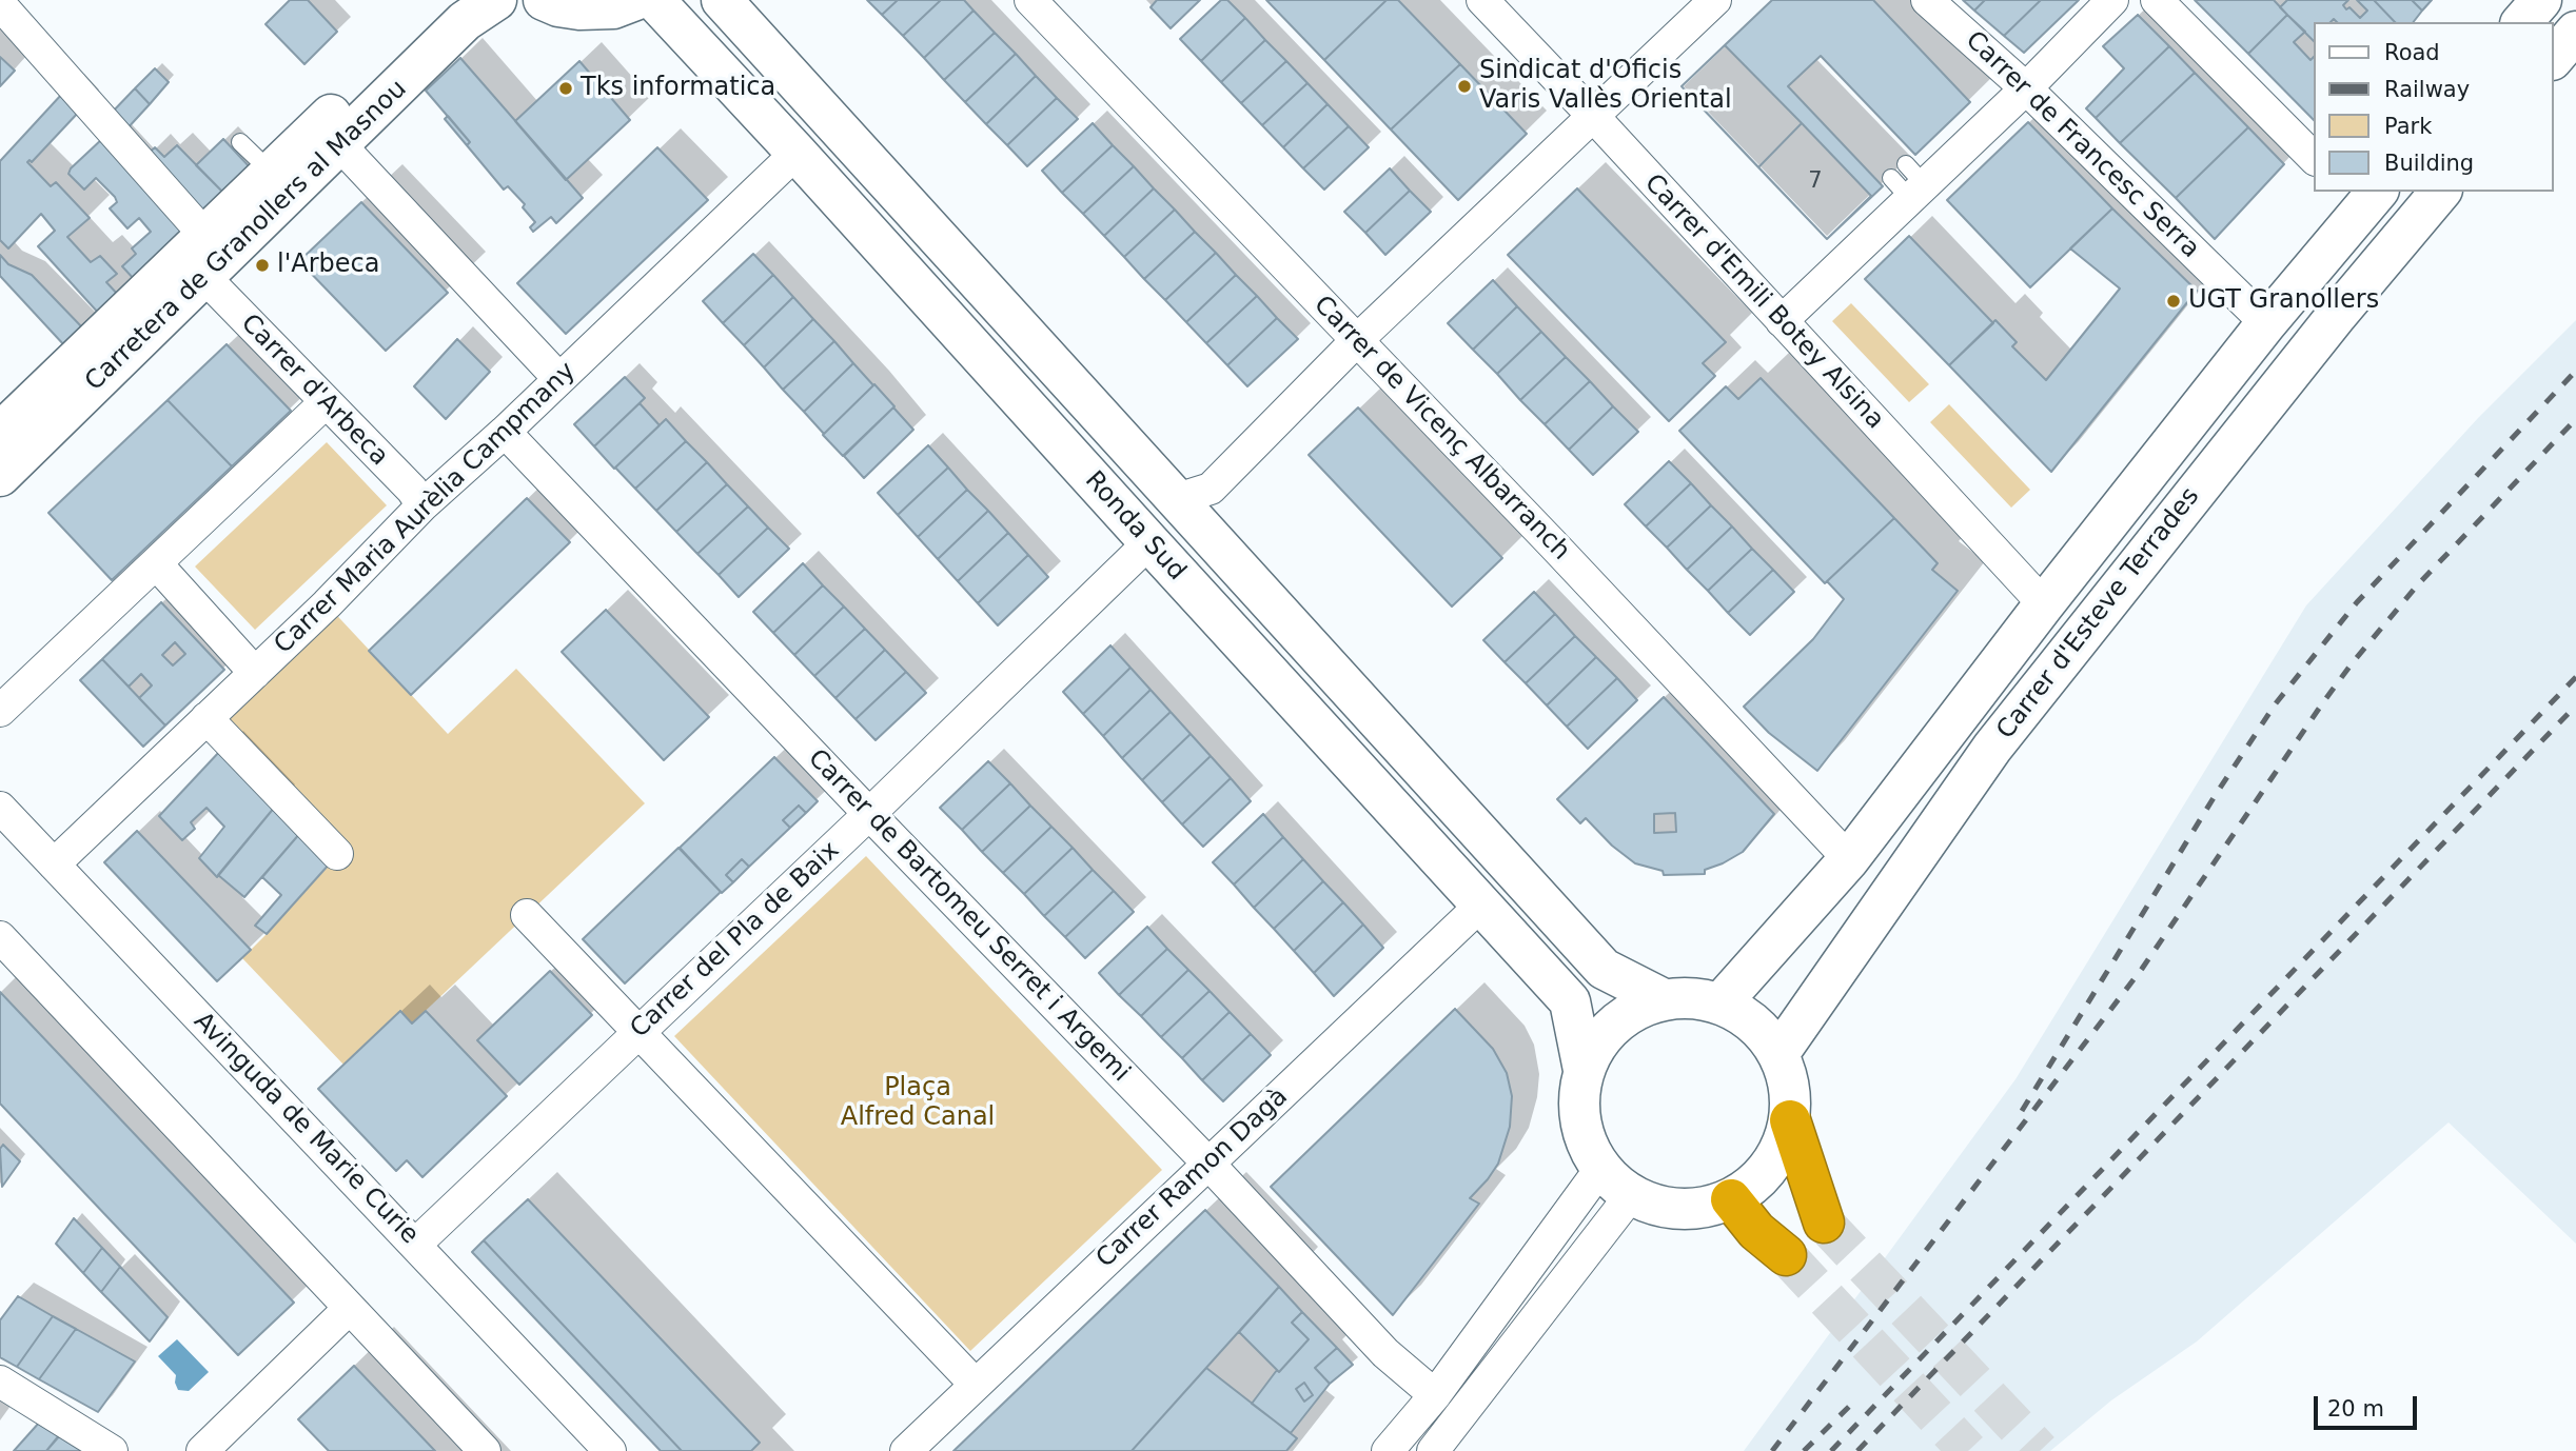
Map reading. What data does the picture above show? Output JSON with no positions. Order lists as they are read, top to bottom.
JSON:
{
  "streets": {
    "main road": ["Carretera de Granollers al Masnou", "Ronda Sud", "Carrer d'Esteve Terrades"],
    "street": [
      "Carrer de Francesc Serra",
      "Carrer d'Emili Botey Alsina",
      "Carrer d'Arbeca",
      "Carrer de Vicenç Albarranch",
      "Carrer Maria Aurèlia Campmany",
      "Carrer de Bartomeu Serret i Argemi",
      "Carrer del Pla de Baix",
      "Avinguda de Marie Curie",
      "Carrer Ramon Dagà"
    ]
  },
  "crossings": [
    ["Carrer de Francesc Serra", "Carrer d'Esteve Terrades"],
    ["Carretera de Granollers al Masnou", "Carrer d'Arbeca"],
    ["Carrer d'Emili Botey Alsina", "Carrer d'Esteve Terrades"],
    ["Carrer d'Arbeca", "Carrer Maria Aurèlia Campmany"],
    ["Carrer de Vicenç Albarranch", "Carrer d'Esteve Terrades"],
    ["Carrer Maria Aurèlia Campmany", "Ronda Sud"],
    ["Carrer Maria Aurèlia Campmany", "Carrer de Bartomeu Serret i Argemi"],
    ["Carrer Maria Aurèlia Campmany", "Avinguda de Marie Curie"],
    ["Ronda Sud", "Carrer d'Esteve Terrades"],
    ["Ronda Sud", "Carrer del Pla de Baix"],
    ["Ronda Sud", "Carrer Ramon Dagà"],
    ["Carrer de Bartomeu Serret i Argemi", "Carrer del Pla de Baix"],
    ["Carrer de Bartomeu Serret i Argemi", "Carrer Ramon Dagà"],
    ["Carrer del Pla de Baix", "Avinguda de Marie Curie"]
  ],
  "parks": ["Plaça Alfred Canal"],
  "places": [
    "Sindicat d'Oficis Varis Vallès Oriental",
    "Tks informatica",
    "l'Arbeca",
    "UGT Granollers"
  ],
  "house_numbers": ["7"],
  "legend": [
    "Road",
    "Railway",
    "Park",
    "Building"
  ],
  "scale_bar": "20 m"
}
